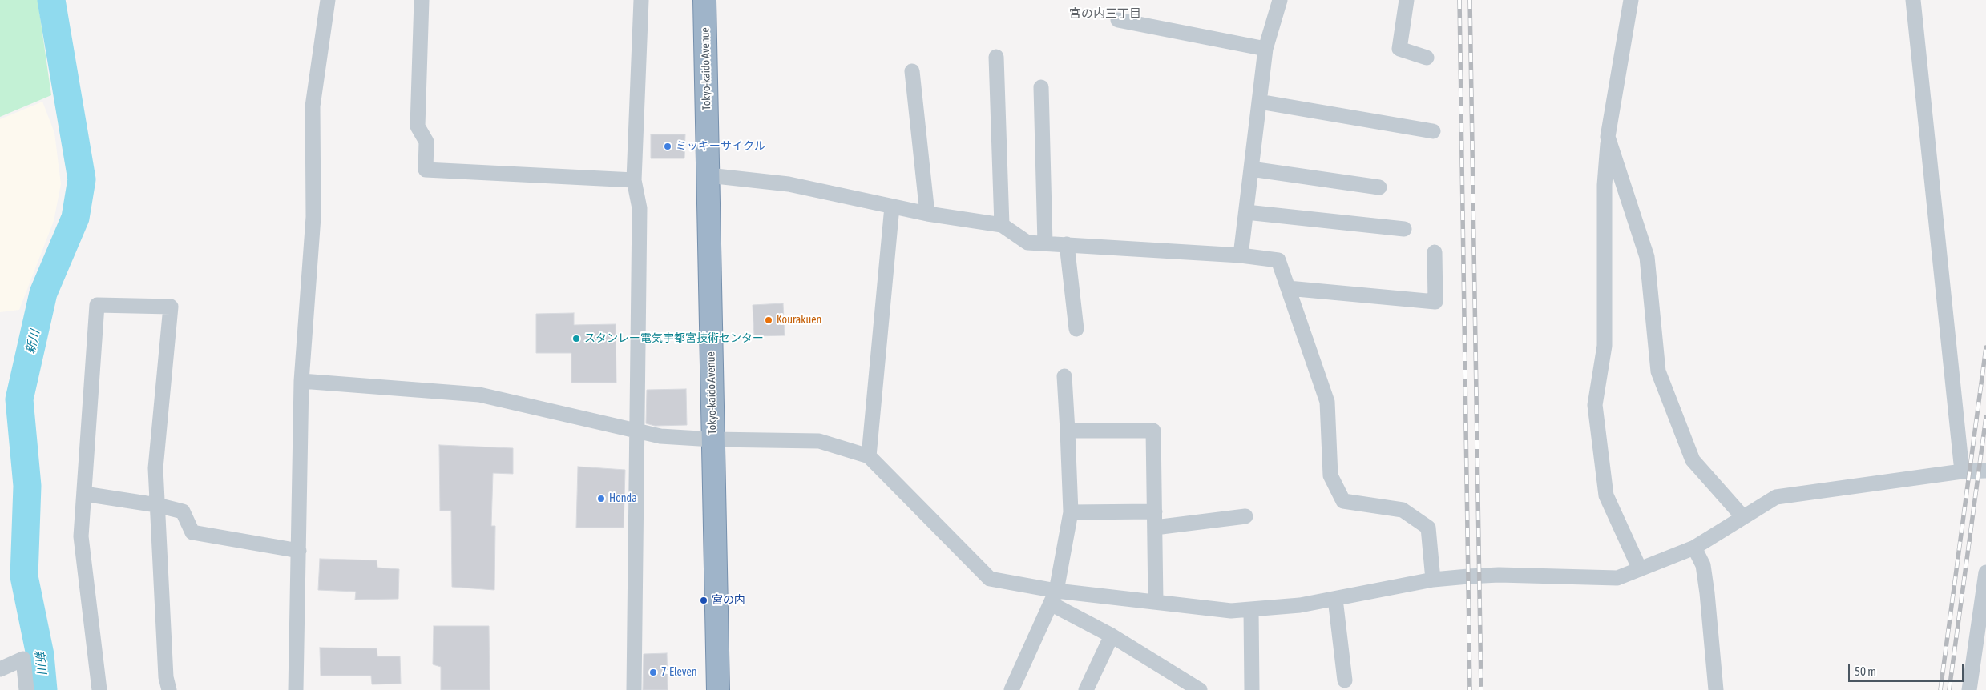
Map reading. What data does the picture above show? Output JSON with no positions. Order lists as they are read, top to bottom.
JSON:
{
  "streets": {
    "highway": ["Tokyo-kaido Avenue"]
  },
  "districts": ["宮の内三丁目"],
  "water": ["新川"],
  "places": [
    "ミッキーサイクル",
    "Kourakuen",
    "スタンレー電気宇都宮技術センター",
    "Honda",
    "宮の内",
    "7-Eleven"
  ],
  "scale_bar": "50 m"
}
